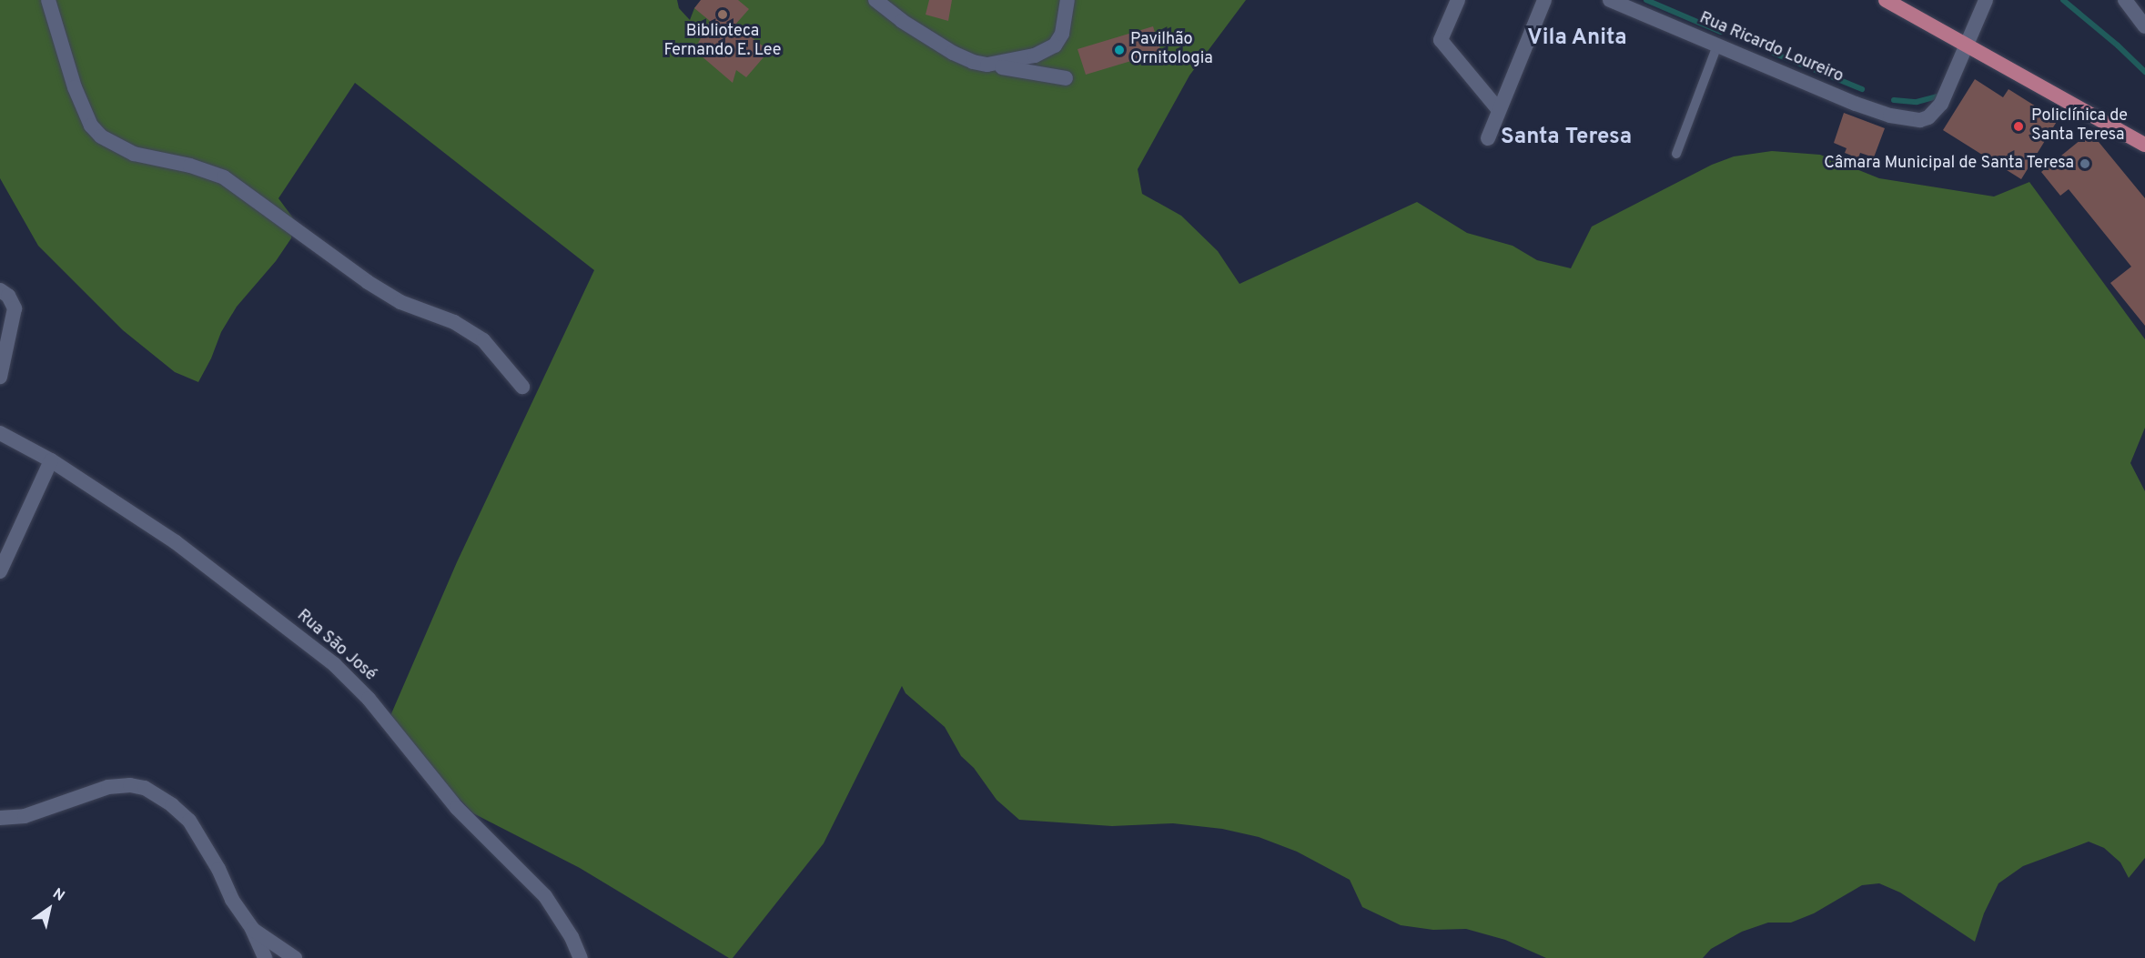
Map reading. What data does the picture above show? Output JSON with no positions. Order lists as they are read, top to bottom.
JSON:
{
  "streets": {
    "street": ["Rua Ricardo Loureiro", "Rua São José"]
  },
  "districts": ["Vila Anita", "Santa Teresa"],
  "places": [
    "Biblioteca Fernando E. Lee",
    "Pavilhão Ornitologia",
    "Policlínica de Santa Teresa",
    "Câmara Municipal de Santa Teresa"
  ],
  "north": "top right"
}
